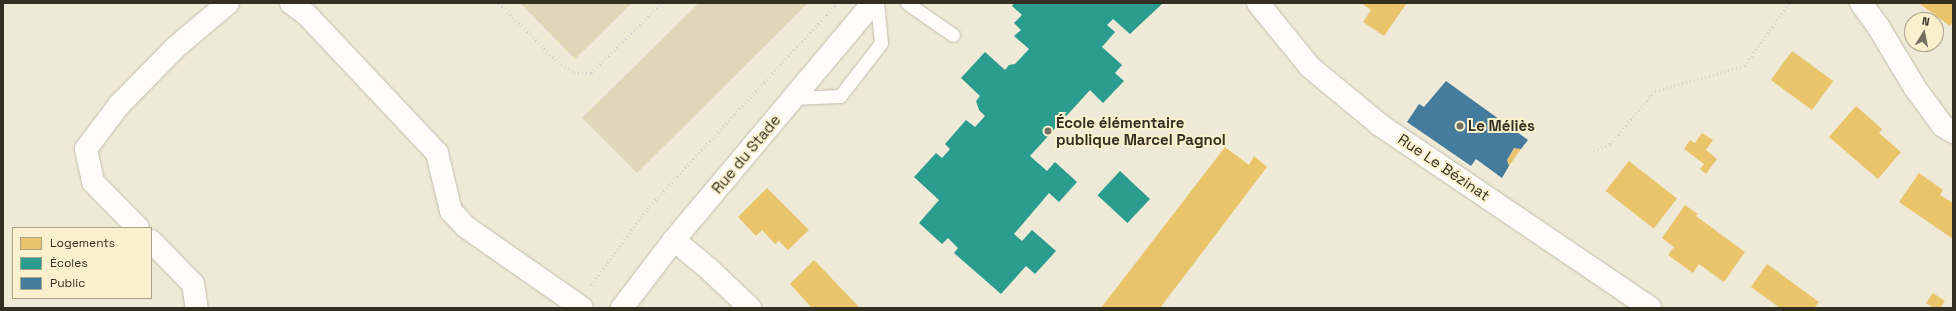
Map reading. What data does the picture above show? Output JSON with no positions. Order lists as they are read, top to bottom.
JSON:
{
  "streets": {
    "street": ["Rue du Stade", "Rue Le Bézinat"]
  },
  "places": ["Le Méliès", "École élémentaire publique Marcel Pagnol"],
  "legend": ["Logements", "Écoles", "Public"],
  "north": "top"
}
